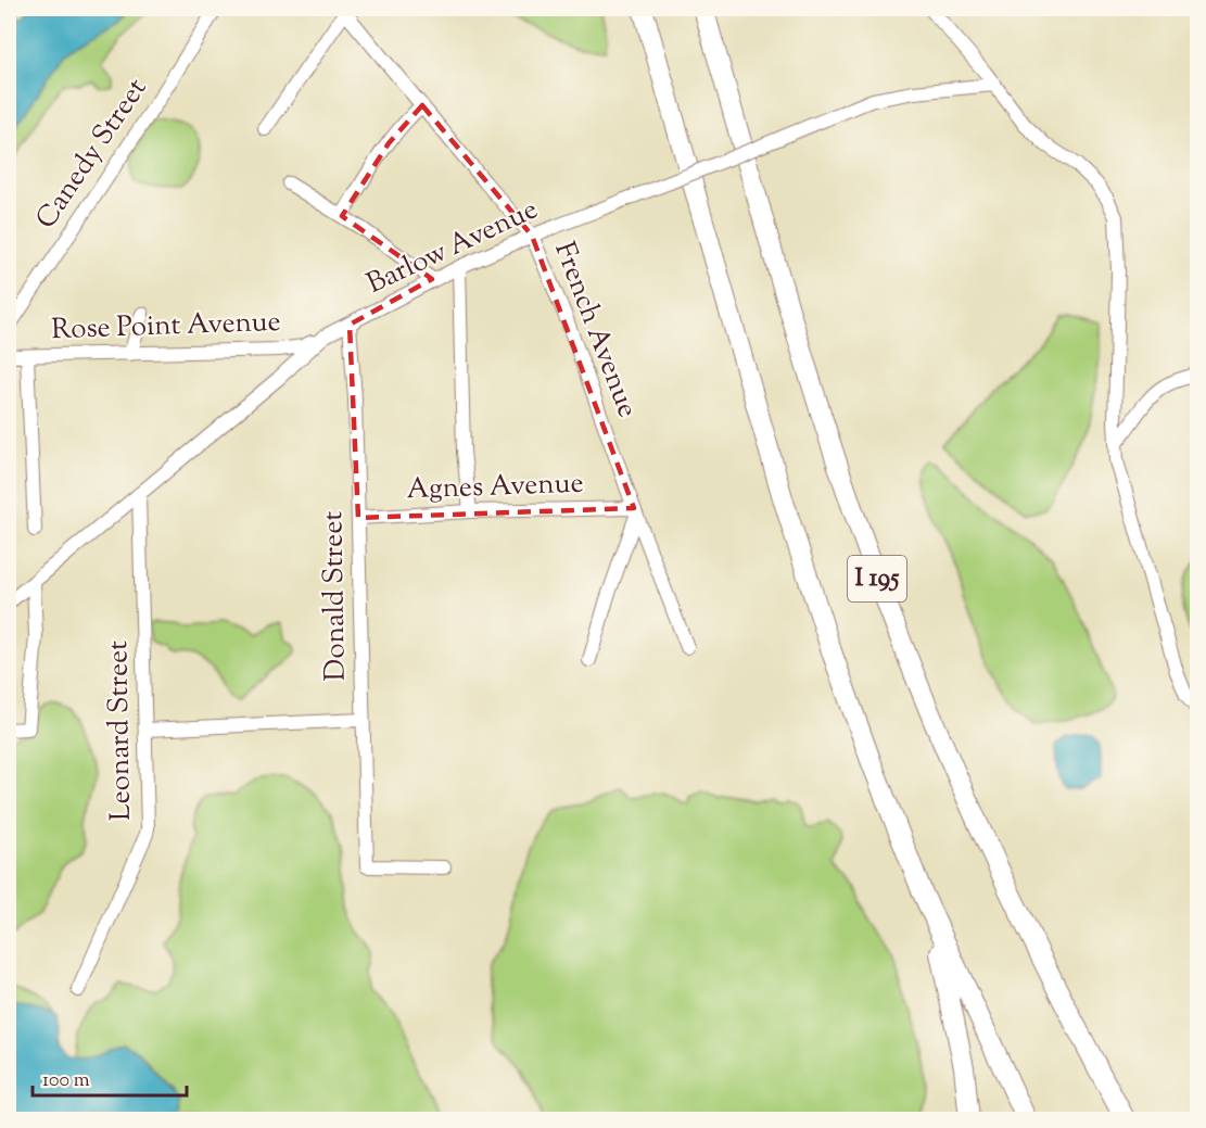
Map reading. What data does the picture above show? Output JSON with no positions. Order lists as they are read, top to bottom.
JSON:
{
  "streets": {
    "highway": ["I 195"],
    "street": [
      "Canedy Street",
      "Barlow Avenue",
      "Rose Point Avenue",
      "French Avenue",
      "Agnes Avenue",
      "Donald Street",
      "Leonard Street"
    ]
  },
  "crossings": [
    ["Barlow Avenue", "Rose Point Avenue"],
    ["Barlow Avenue", "French Avenue"],
    ["Barlow Avenue", "Donald Street"],
    ["Barlow Avenue", "Leonard Street"],
    ["French Avenue", "Agnes Avenue"],
    ["Agnes Avenue", "Donald Street"]
  ],
  "scale_bar": "100 m"
}
